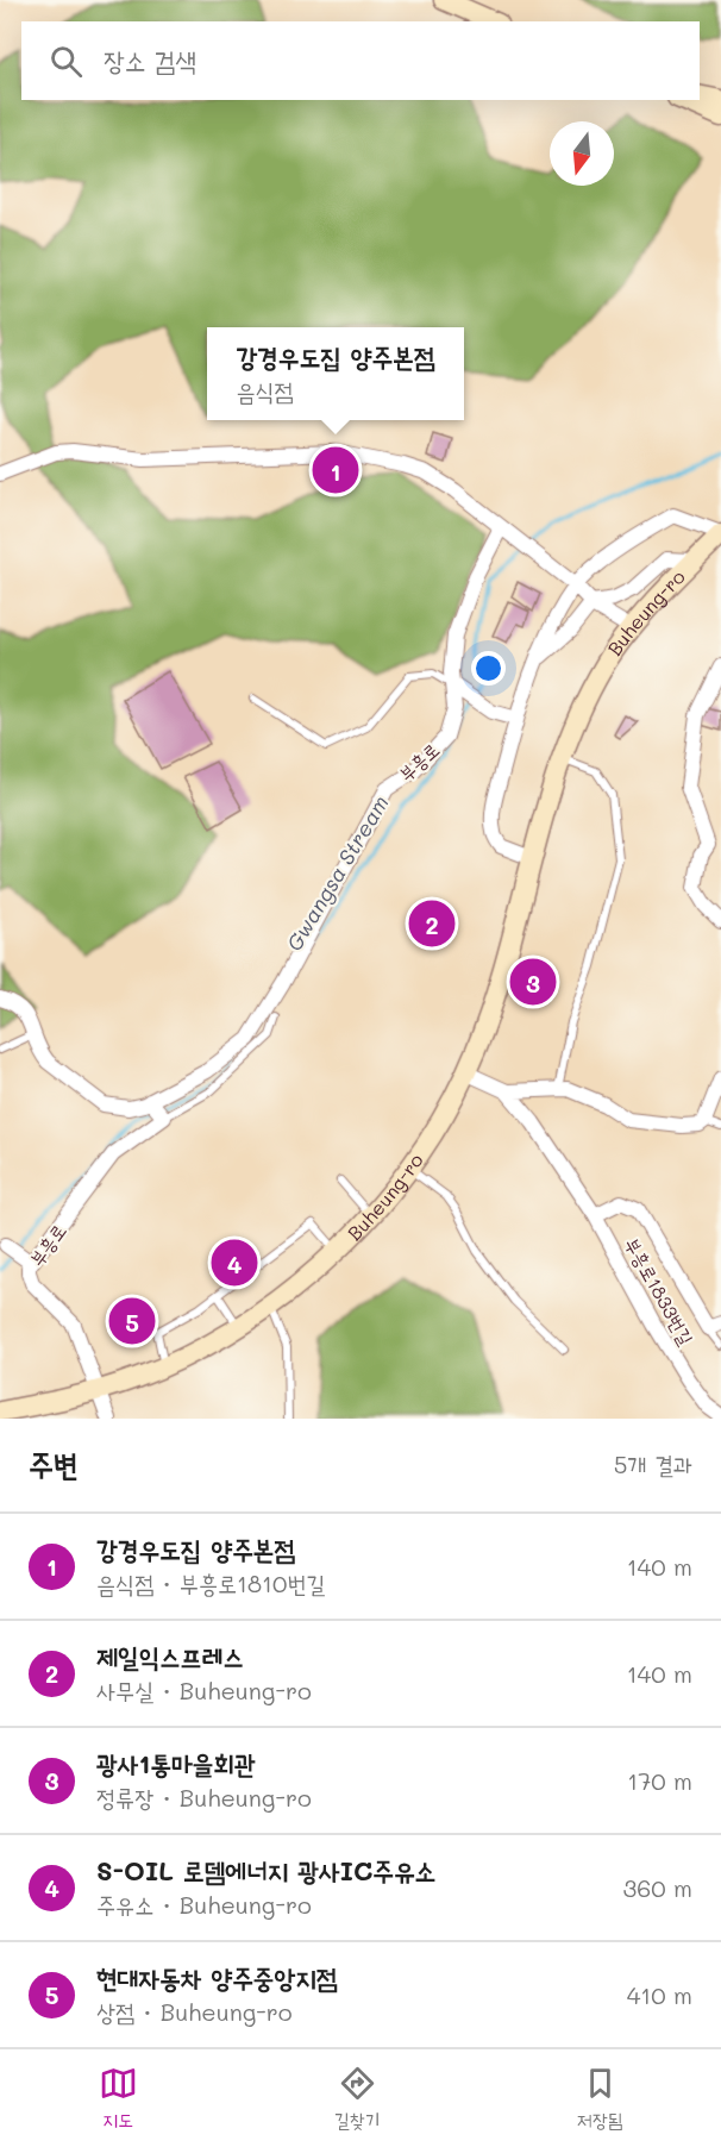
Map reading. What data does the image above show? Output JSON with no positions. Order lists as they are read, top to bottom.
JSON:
{
  "streets": {
    "main road": ["Buheung-ro"],
    "street": ["부흥로", "부흥로1833번길"]
  },
  "crossings": [
    ["Buheung-ro", "부흥로"],
    ["Buheung-ro", "부흥로1833번길"]
  ],
  "water": ["Gwangsa Stream"],
  "north": "bottom",
  "page": {
    "search": "장소 검색",
    "popup": ["강경우도집 양주본점", "음식점"],
    "pins": [
      "1",
      "2",
      "3",
      "4",
      "5"
    ],
    "heading": ["주변", "5개 결과"],
    "list": [
      {
        "mark": "1",
        "name": "강경우도집 양주본점",
        "note": "음식점 · 부흥로1810번길",
        "value": "140 m"
      },
      {
        "mark": "2",
        "name": "제일익스프레스",
        "note": "사무실 · Buheung-ro",
        "value": "140 m"
      },
      {
        "mark": "3",
        "name": "광사1통마을회관",
        "note": "정류장 · Buheung-ro",
        "value": "170 m"
      },
      {
        "mark": "4",
        "name": "S-OIL 로뎀에너지 광사IC주유소",
        "note": "주유소 · Buheung-ro",
        "value": "360 m"
      },
      {
        "mark": "5",
        "name": "현대자동차 양주중앙지점",
        "note": "상점 · Buheung-ro",
        "value": "410 m"
      }
    ],
    "nav": ["지도", "길찾기", "저장됨"]
  }
}
